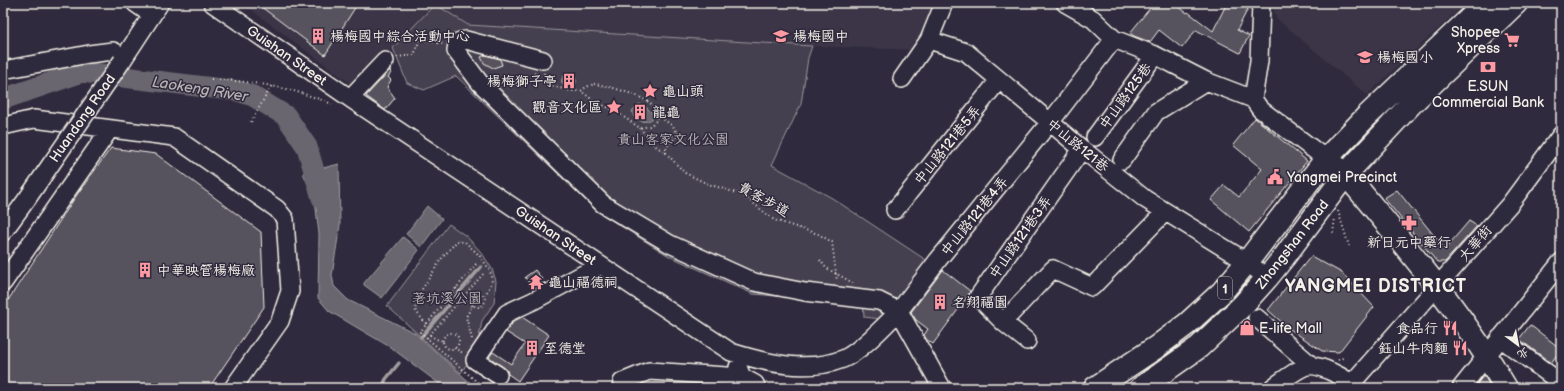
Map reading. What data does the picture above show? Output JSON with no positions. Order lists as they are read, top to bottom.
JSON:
{
  "streets": {
    "main road": ["Zhongshan Road", "1"],
    "street": [
      "Guishan Street",
      "中山路125巷",
      "Huandong Road",
      "中山路121巷5弄",
      "中山路121巷",
      "中山路121巷4弄",
      "中山路121巷3弄",
      "大華街"
    ],
    "path": ["貴客步道"]
  },
  "crossings": [
    ["Guishan Street", "中山路121巷4弄"],
    ["中山路125巷", "Zhongshan Road"],
    ["中山路121巷5弄", "中山路121巷"],
    ["中山路121巷", "中山路121巷4弄"],
    ["中山路121巷", "中山路121巷3弄"],
    ["中山路121巷", "Zhongshan Road"]
  ],
  "districts": ["YANGMEI DISTRICT"],
  "water": ["Laokeng River"],
  "parks": ["貴山客家文化公園", "荖坑溪公園"],
  "places": {
    "building": [
      "楊梅國中綜合活動中心",
      "楊梅獅子亭",
      "龍龜",
      "中華映管楊梅廠",
      "名翔福園",
      "至德堂"
    ],
    "school or university": ["楊梅國中", "楊梅國小"],
    "supermarket": ["Shopee Xpress"],
    "bank": ["E.SUN Commercial Bank"],
    "place": ["龜山頭", "觀音文化區"],
    "public building": ["Yangmei Precinct"],
    "pharmacy": ["新日元中藥行"],
    "temple": ["龜山福德祠"],
    "shop": ["E-life Mall"],
    "restaurant": ["食品行", "鈺山牛肉麵"]
  },
  "north": "bottom right"
}
